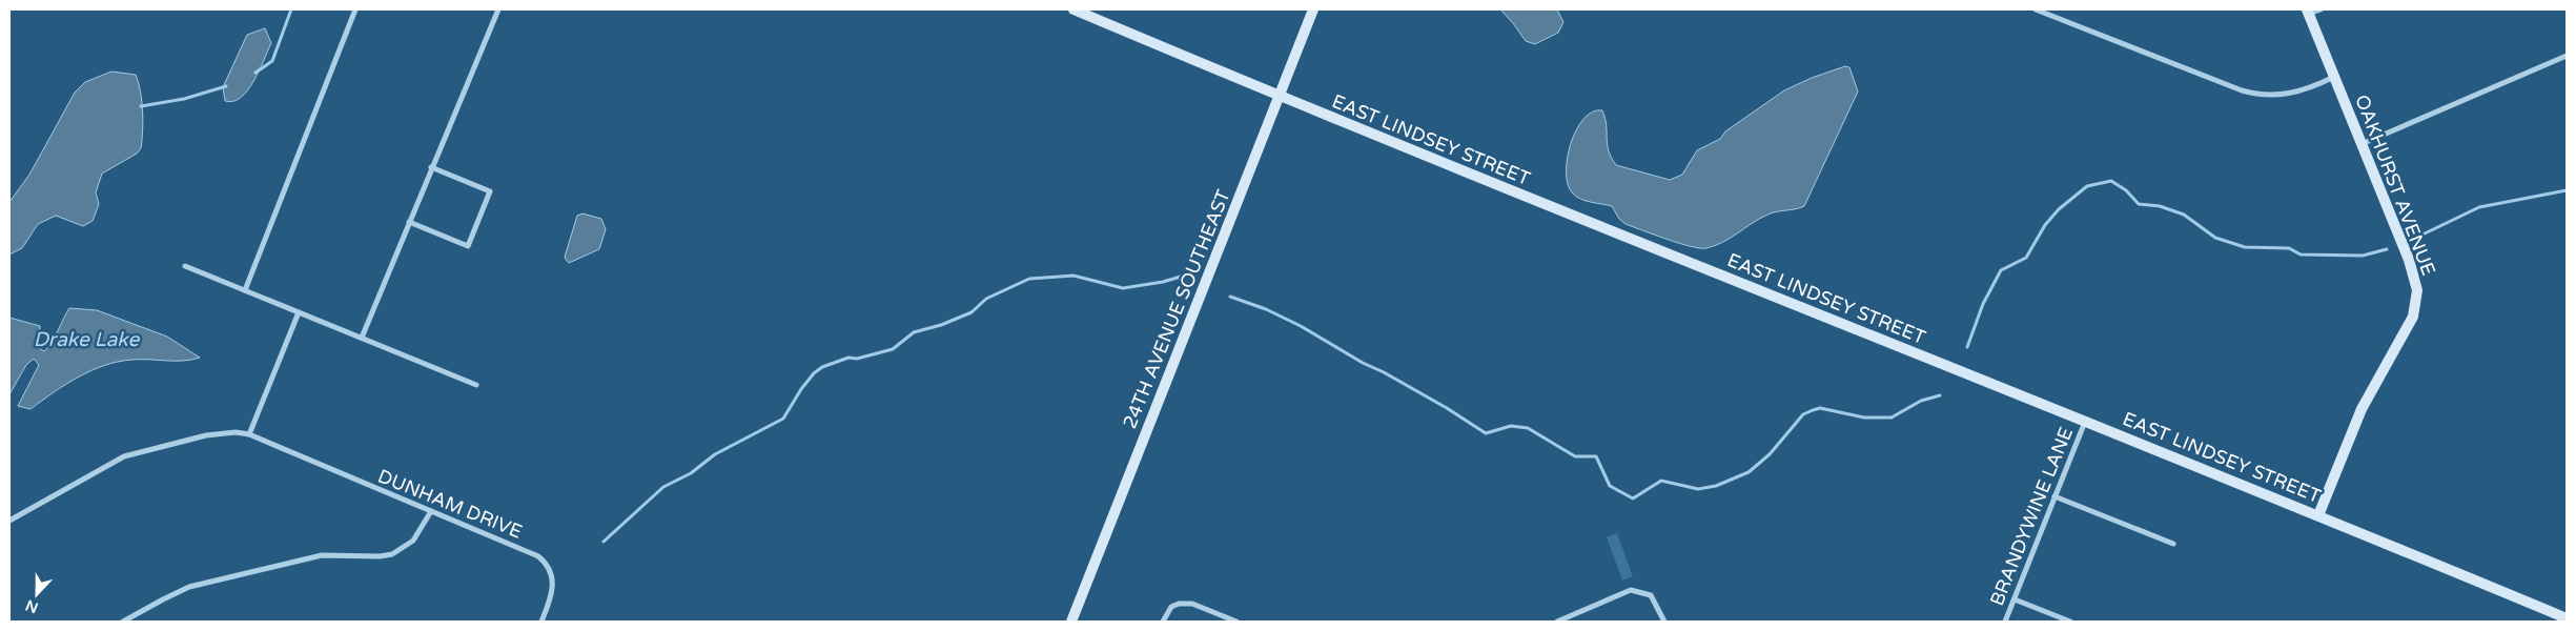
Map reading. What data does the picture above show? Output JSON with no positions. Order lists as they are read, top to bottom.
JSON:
{
  "streets": {
    "street": [
      "EAST LINDSEY STREET",
      "OAKHURST AVENUE",
      "24TH AVENUE SOUTHEAST",
      "DUNHAM DRIVE",
      "BRANDYWINE LANE"
    ]
  },
  "crossings": [
    ["EAST LINDSEY STREET", "OAKHURST AVENUE"],
    ["EAST LINDSEY STREET", "24TH AVENUE SOUTHEAST"],
    ["EAST LINDSEY STREET", "BRANDYWINE LANE"]
  ],
  "water": ["Drake Lake"],
  "north": "bottom"
}
